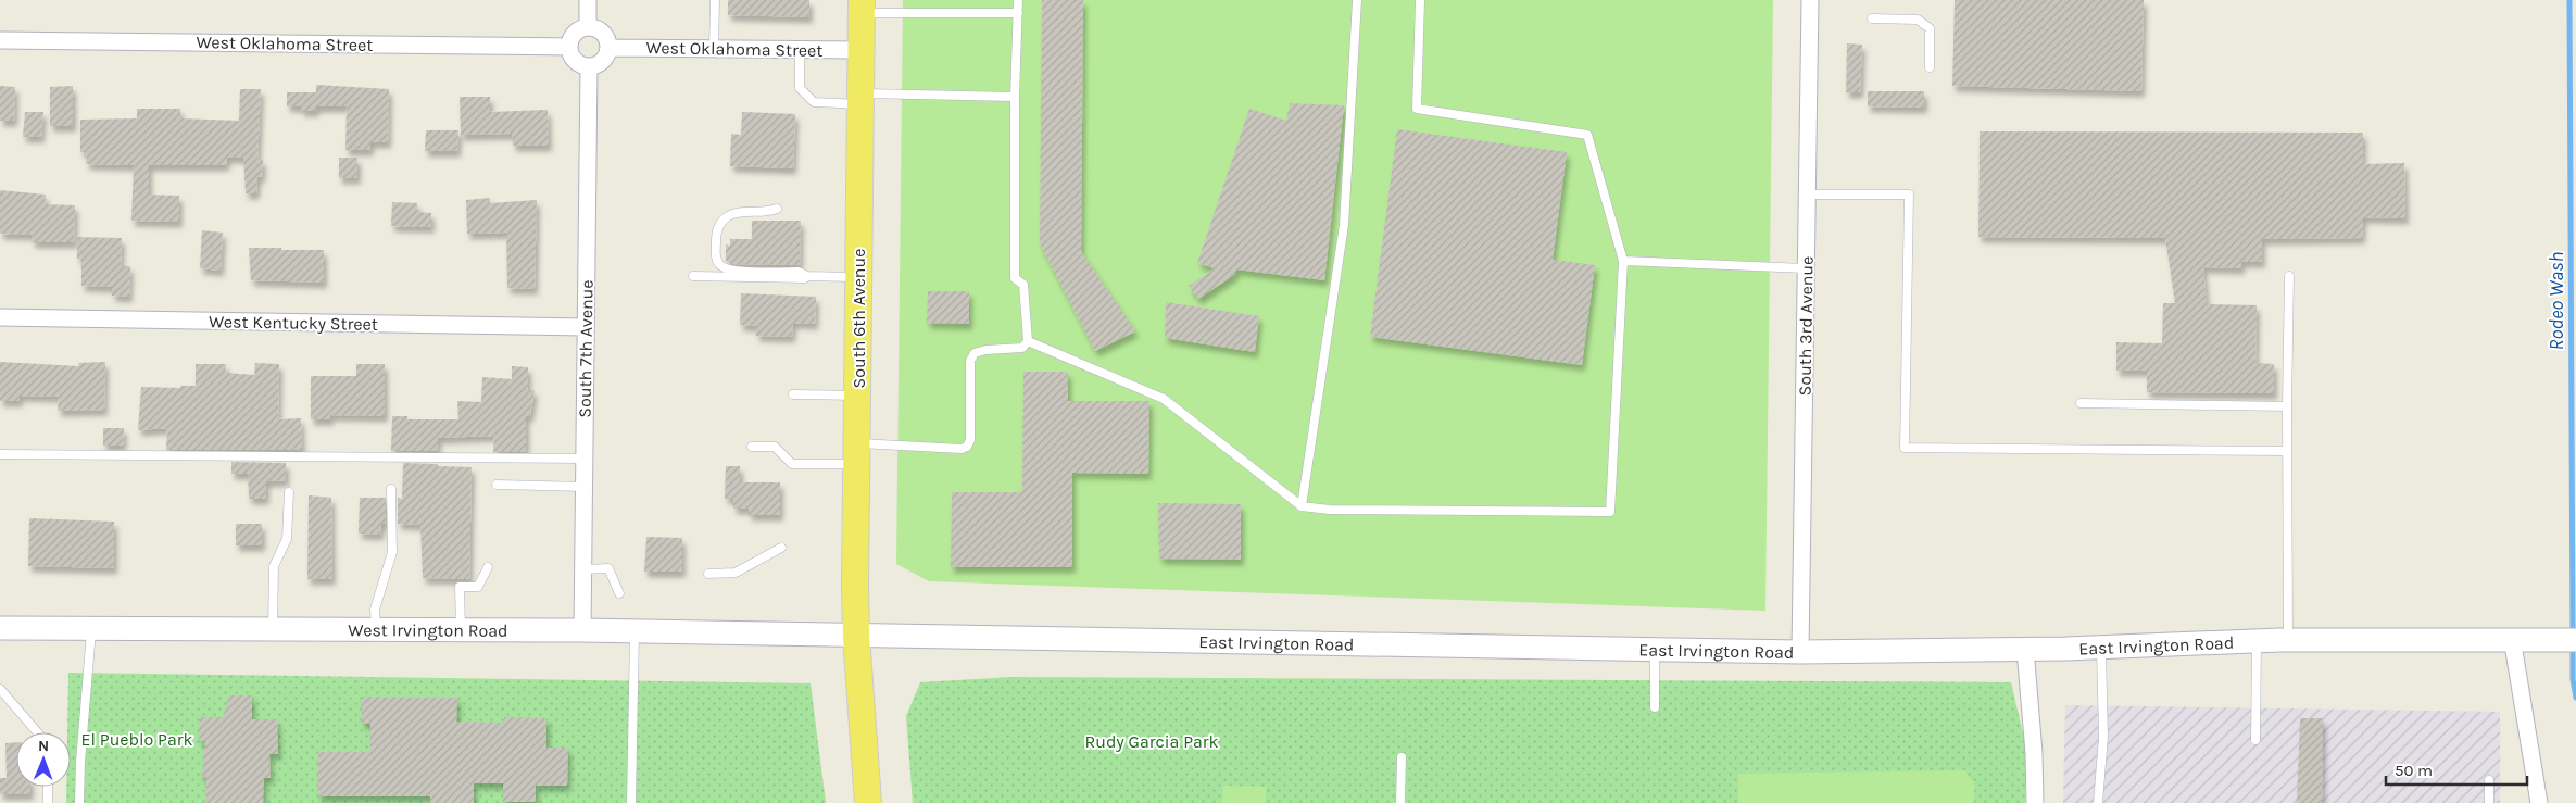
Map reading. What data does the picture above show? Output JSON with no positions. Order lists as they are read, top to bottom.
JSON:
{
  "streets": {
    "main road": ["South 6th Avenue", "West Irvington Road", "East Irvington Road"],
    "street": [
      "West Oklahoma Street",
      "West Kentucky Street",
      "South 3rd Avenue",
      "South 7th Avenue"
    ]
  },
  "crossings": [
    ["West Oklahoma Street", "South 6th Avenue"],
    ["West Oklahoma Street", "South 7th Avenue"],
    ["South 6th Avenue", "West Irvington Road"],
    ["South 6th Avenue", "East Irvington Road"],
    ["West Kentucky Street", "South 7th Avenue"],
    ["South 3rd Avenue", "East Irvington Road"],
    ["South 7th Avenue", "West Irvington Road"],
    ["West Irvington Road", "East Irvington Road"]
  ],
  "water": ["Rodeo Wash"],
  "parks": ["El Pueblo Park", "Rudy Garcia Park"],
  "scale_bar": "50 m",
  "north": "top"
}
